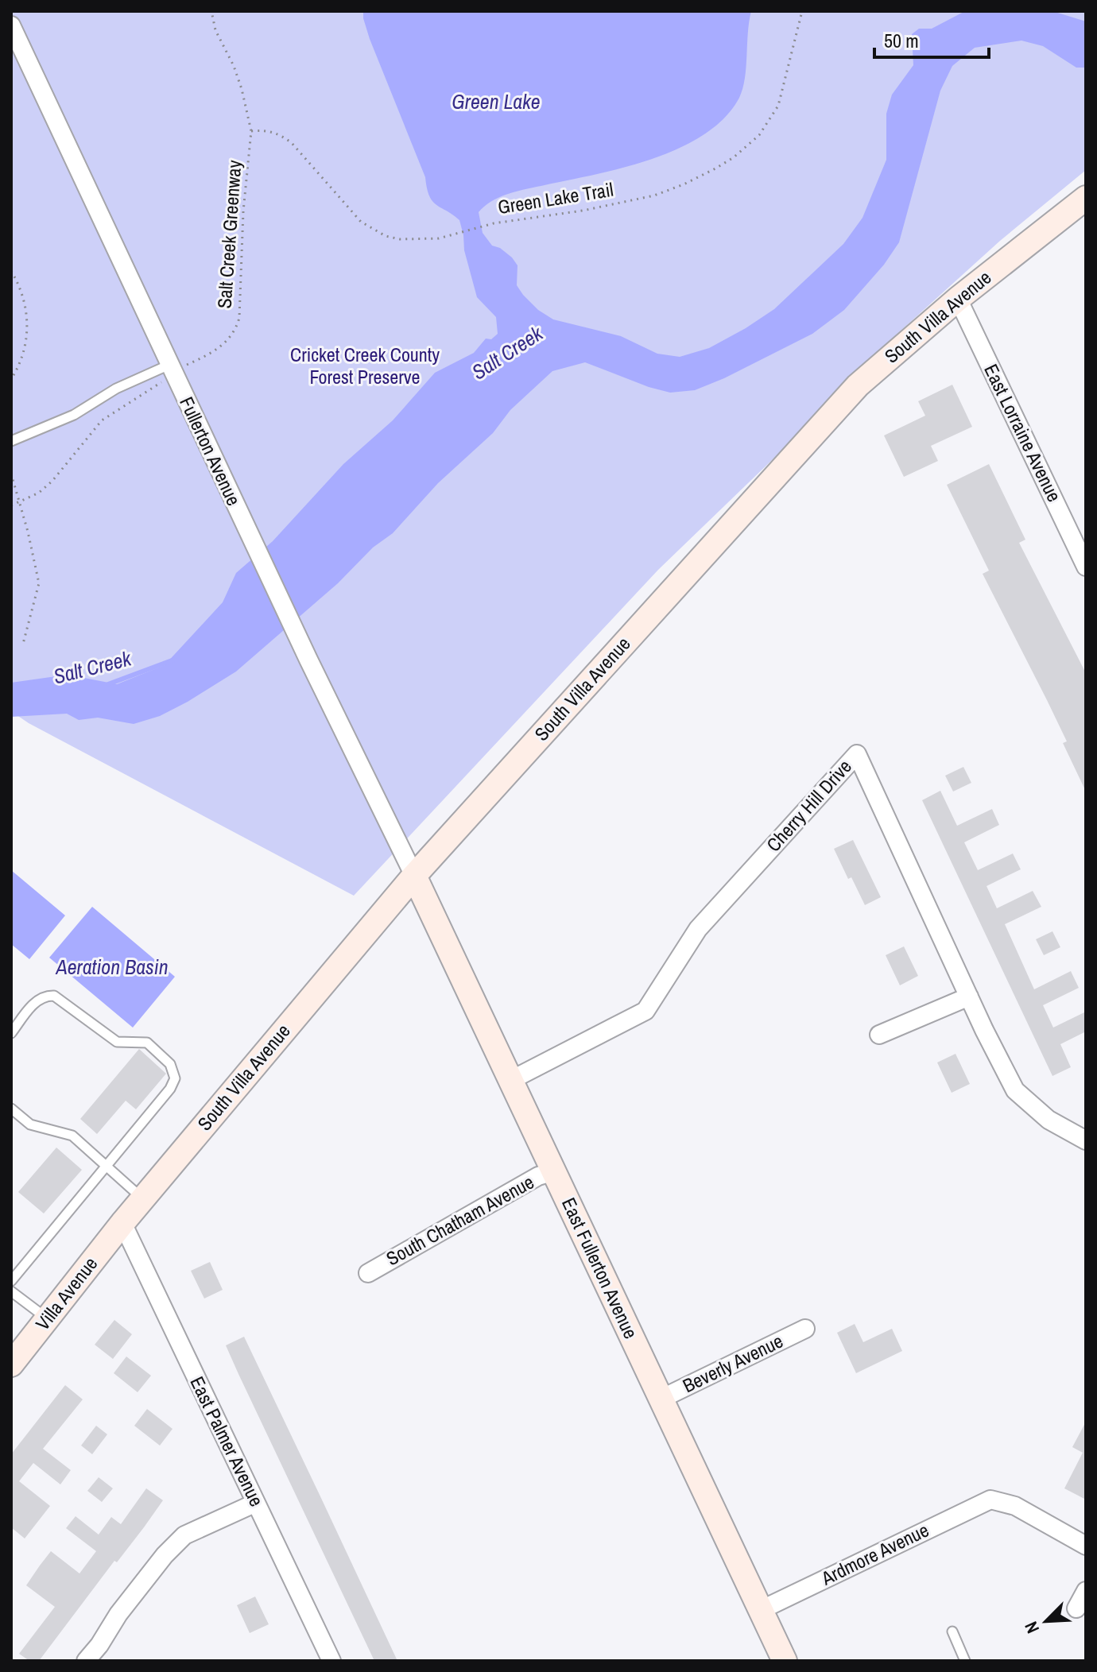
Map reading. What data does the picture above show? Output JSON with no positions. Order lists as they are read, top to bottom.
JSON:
{
  "streets": {
    "main road": ["South Villa Avenue", "East Fullerton Avenue", "Villa Avenue"],
    "street": [
      "East Lorraine Avenue",
      "Fullerton Avenue",
      "Cherry Hill Drive",
      "South Chatham Avenue",
      "Beverly Avenue",
      "East Palmer Avenue",
      "Ardmore Avenue"
    ],
    "path": ["Green Lake Trail", "Salt Creek Greenway"]
  },
  "crossings": [
    ["Green Lake Trail", "Salt Creek Greenway"],
    ["Salt Creek Greenway", "Fullerton Avenue"],
    ["South Villa Avenue", "East Lorraine Avenue"],
    ["South Villa Avenue", "Fullerton Avenue"],
    ["South Villa Avenue", "East Fullerton Avenue"],
    ["South Villa Avenue", "Villa Avenue"],
    ["South Villa Avenue", "East Palmer Avenue"],
    ["Fullerton Avenue", "East Fullerton Avenue"],
    ["Cherry Hill Drive", "East Fullerton Avenue"],
    ["South Chatham Avenue", "East Fullerton Avenue"],
    ["East Fullerton Avenue", "Beverly Avenue"],
    ["East Fullerton Avenue", "Ardmore Avenue"],
    ["Villa Avenue", "East Palmer Avenue"]
  ],
  "water": ["Green Lake", "Salt Creek", "Aeration Basin"],
  "parks": ["Cricket Creek County Forest Preserve"],
  "scale_bar": "50 m",
  "north": "bottom left"
}
